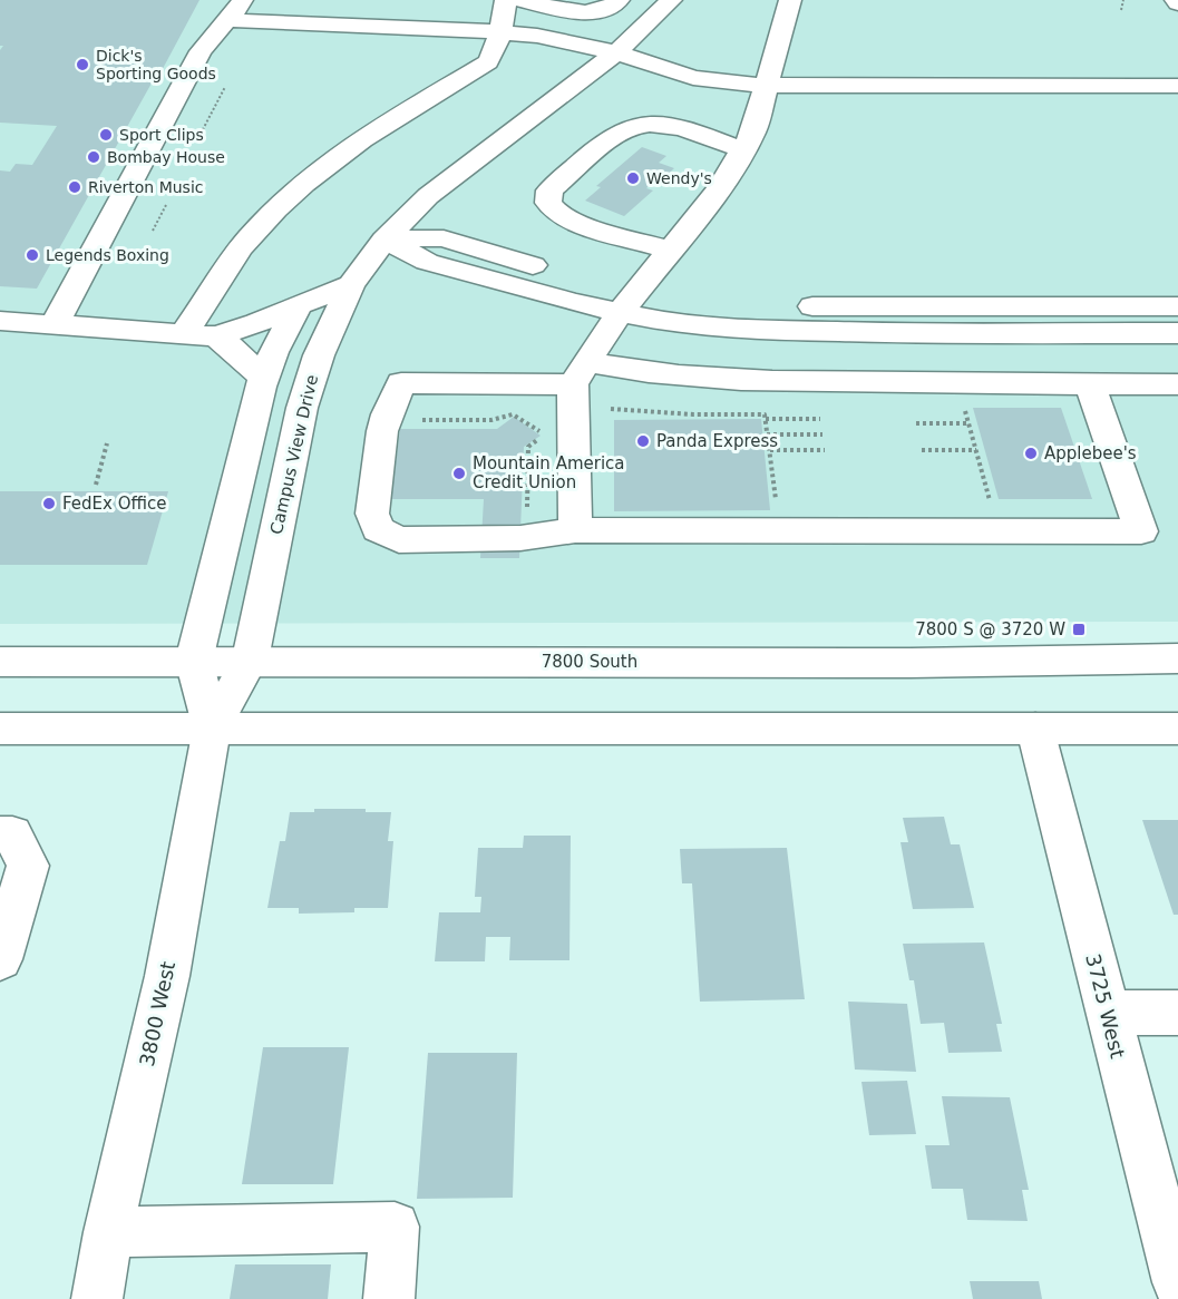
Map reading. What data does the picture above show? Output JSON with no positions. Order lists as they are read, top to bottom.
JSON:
{
  "streets": {
    "street": [
      "Campus View Drive",
      "7800 South",
      "3725 West",
      "3800 West"
    ]
  },
  "crossings": [
    ["Campus View Drive", "7800 South"],
    ["Campus View Drive", "3800 West"]
  ],
  "places": {
    "other": [
      "Dick's Sporting Goods",
      "Sport Clips",
      "Bombay House",
      "Wendy's",
      "Riverton Music",
      "Legends Boxing",
      "Panda Express",
      "Applebee's",
      "Mountain America Credit Union",
      "FedEx Office"
    ],
    "transit": ["7800 S @ 3720 W"]
  }
}
